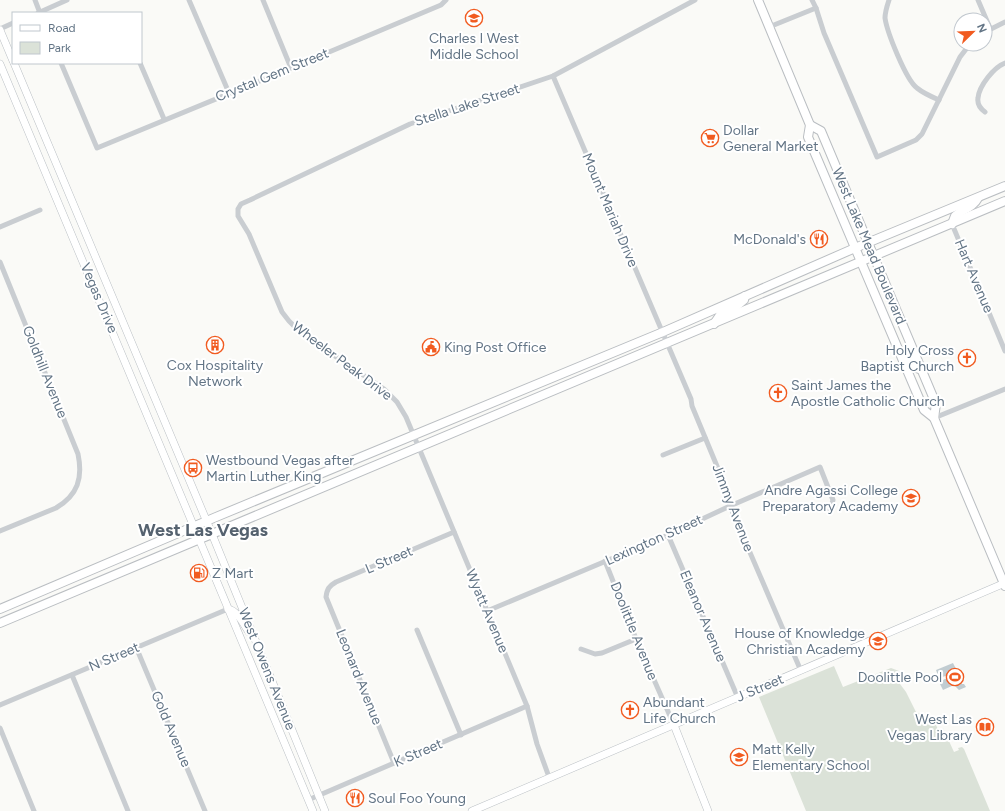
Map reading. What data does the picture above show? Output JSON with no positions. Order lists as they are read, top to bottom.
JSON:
{
  "streets": {
    "main road": [
      "West Lake Mead Boulevard",
      "Vegas Drive",
      "Doolittle Avenue",
      "West Owens Avenue",
      "J Street"
    ],
    "street": [
      "Crystal Gem Street",
      "Stella Lake Street",
      "Mount Mariah Drive",
      "Hart Avenue",
      "Wheeler Peak Drive",
      "Goldhill Avenue",
      "Jimmy Avenue",
      "Lexington Street",
      "L Street",
      "Wyatt Avenue",
      "Eleanor Avenue",
      "N Street",
      "Leonard Avenue",
      "Gold Avenue",
      "K Street"
    ]
  },
  "crossings": [
    ["Stella Lake Street", "Mount Mariah Drive"],
    ["Stella Lake Street", "Wheeler Peak Drive"],
    ["Mount Mariah Drive", "Jimmy Avenue"],
    ["West Lake Mead Boulevard", "J Street"],
    ["Vegas Drive", "West Owens Avenue"],
    ["Wheeler Peak Drive", "Wyatt Avenue"],
    ["Jimmy Avenue", "Lexington Street"],
    ["Jimmy Avenue", "J Street"],
    ["Lexington Street", "Wyatt Avenue"],
    ["Lexington Street", "Eleanor Avenue"],
    ["Lexington Street", "Doolittle Avenue"],
    ["L Street", "Wyatt Avenue"],
    ["L Street", "Leonard Avenue"],
    ["Wyatt Avenue", "J Street"],
    ["Wyatt Avenue", "K Street"],
    ["Eleanor Avenue", "J Street"],
    ["Doolittle Avenue", "J Street"],
    ["N Street", "West Owens Avenue"],
    ["N Street", "Gold Avenue"],
    ["West Owens Avenue", "K Street"],
    ["Leonard Avenue", "K Street"]
  ],
  "districts": ["West Las Vegas"],
  "places": {
    "school or university": [
      "Charles I West Middle School",
      "Andre Agassi College Preparatory Academy",
      "House of Knowledge Christian Academy",
      "Matt Kelly Elementary School"
    ],
    "supermarket": ["Dollar General Market"],
    "restaurant": ["McDonald's", "Soul Foo Young"],
    "building": ["Cox Hospitality Network"],
    "public building": ["King Post Office"],
    "church": ["Holy Cross Baptist Church", "Saint James the Apostle Catholic Church", "Abundant Life Church"],
    "bus stop": ["Westbound Vegas after Martin Luther King"],
    "fuel station": ["Z Mart"],
    "sports": ["Doolittle Pool"],
    "library": ["West Las Vegas Library"]
  },
  "legend": ["Road", "Park"],
  "north": "top right"
}
